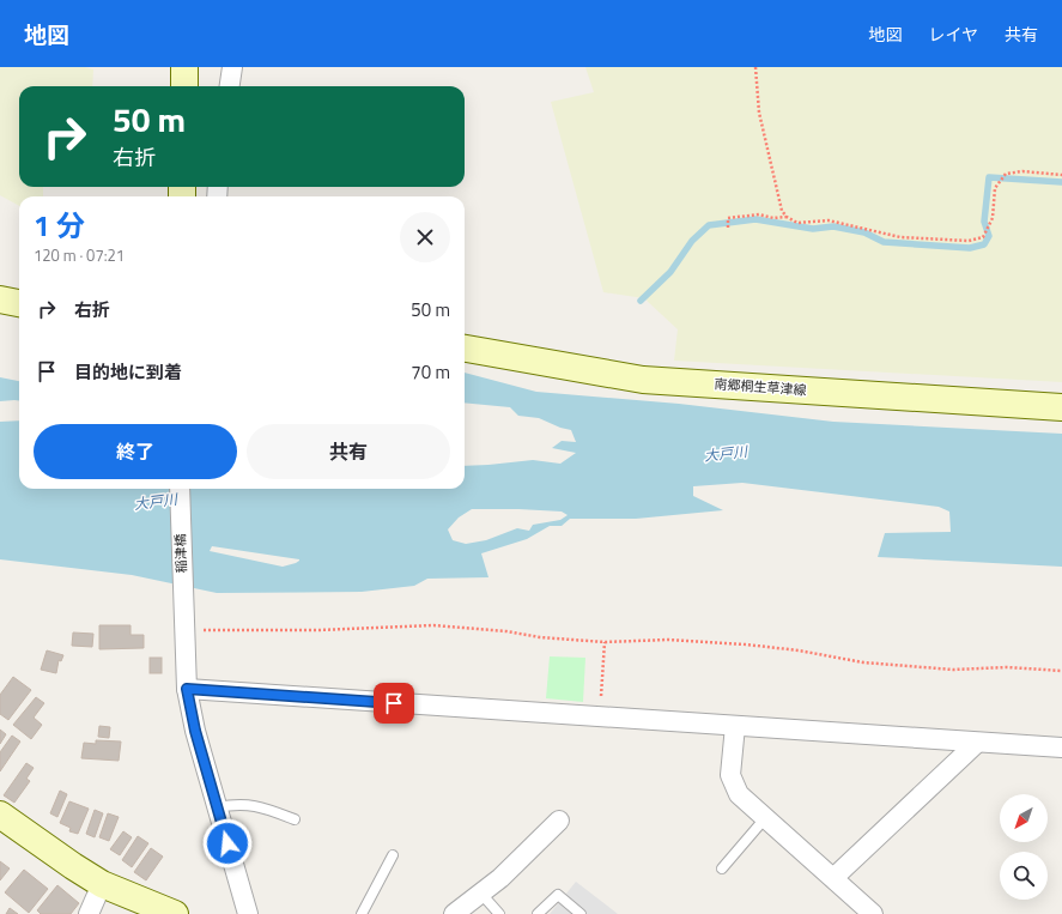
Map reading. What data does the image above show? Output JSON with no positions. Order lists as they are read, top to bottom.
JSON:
{
  "streets": {
    "main road": ["南郷桐生草津線"],
    "street": ["稲津橋"]
  },
  "water": ["大戸川"],
  "north": "bottom left",
  "page": {
    "header": "地図",
    "nav": ["地図", "レイヤ", "共有"],
    "turn": ["50 m", "右折"],
    "heading": ["1 分", "120 m · 07:21"],
    "list": [
      {
        "name": "右折",
        "value": "50 m"
      },
      {
        "name": "目的地に到着",
        "value": "70 m"
      }
    ],
    "buttons": ["終了", "共有"]
  }
}
